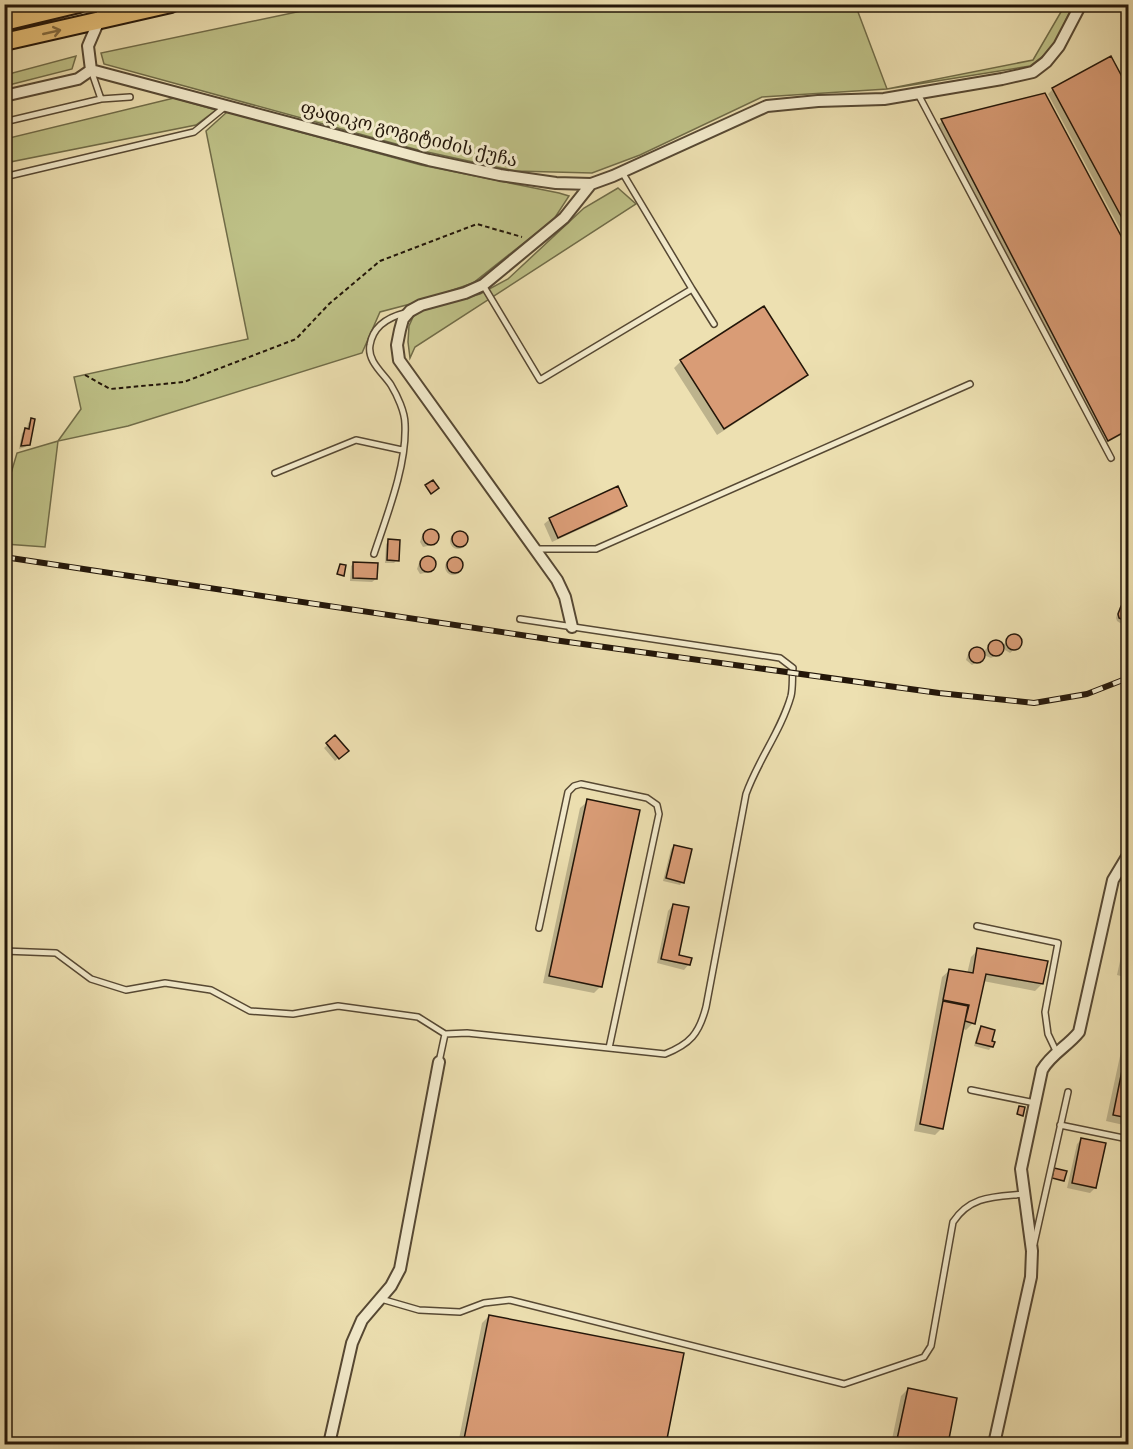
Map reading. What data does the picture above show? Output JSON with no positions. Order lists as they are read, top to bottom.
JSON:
{
  "streets": {
    "street": ["ფადიკო გოგიტიძის ქუჩა"]
  }
}
